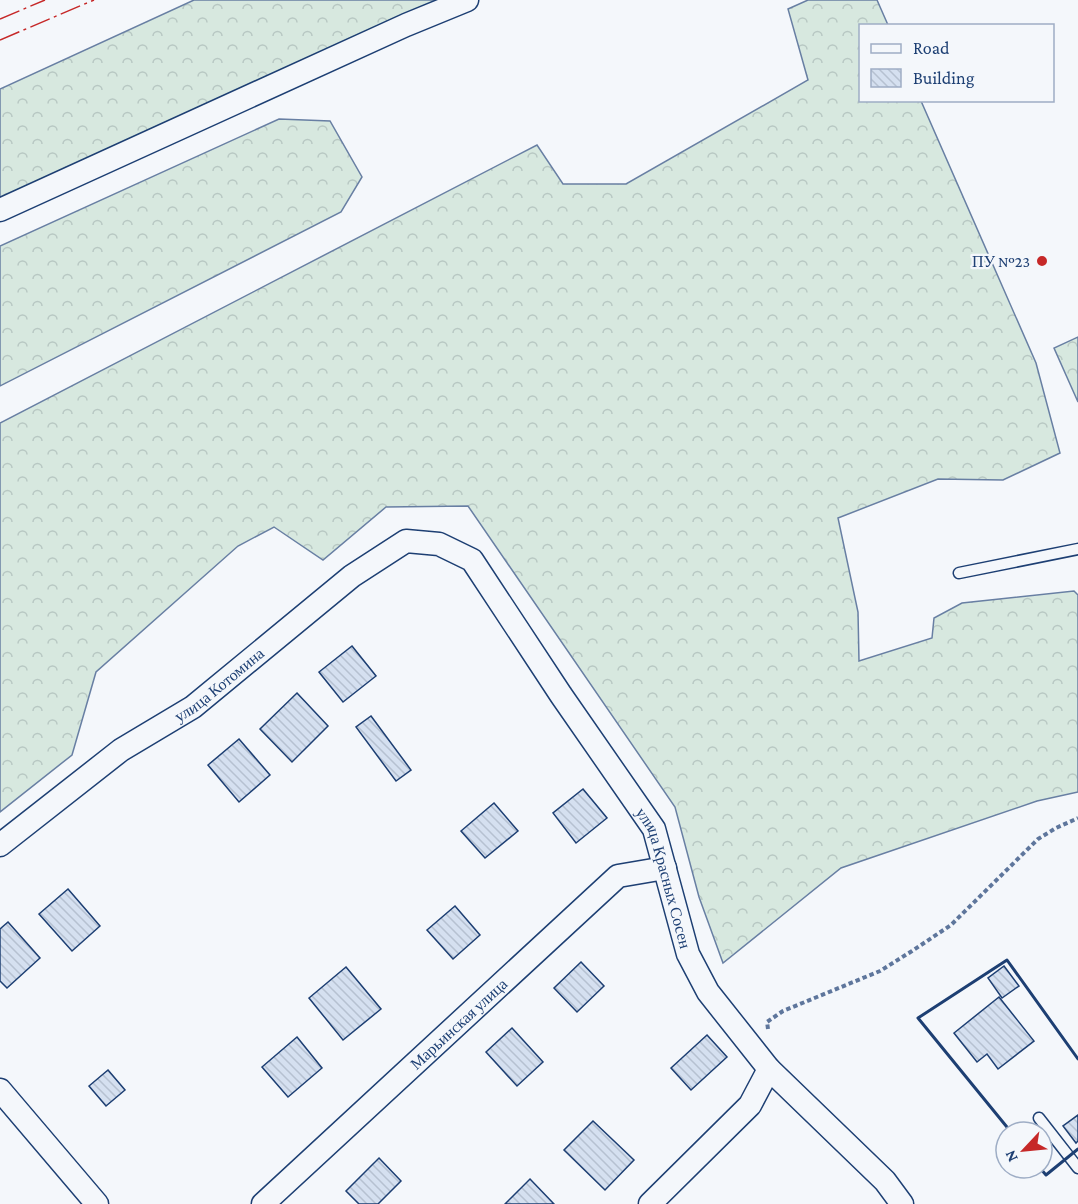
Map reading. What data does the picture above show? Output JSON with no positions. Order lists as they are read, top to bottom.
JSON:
{
  "streets": {
    "street": ["улица Котомина", "улица Красных Сосен", "Марьинская улица"]
  },
  "crossings": [
    ["улица Котомина", "улица Красных Сосен"],
    ["улица Красных Сосен", "Марьинская улица"]
  ],
  "places": ["ПУ №23"],
  "legend": ["Road", "Building"],
  "north": "bottom left"
}
